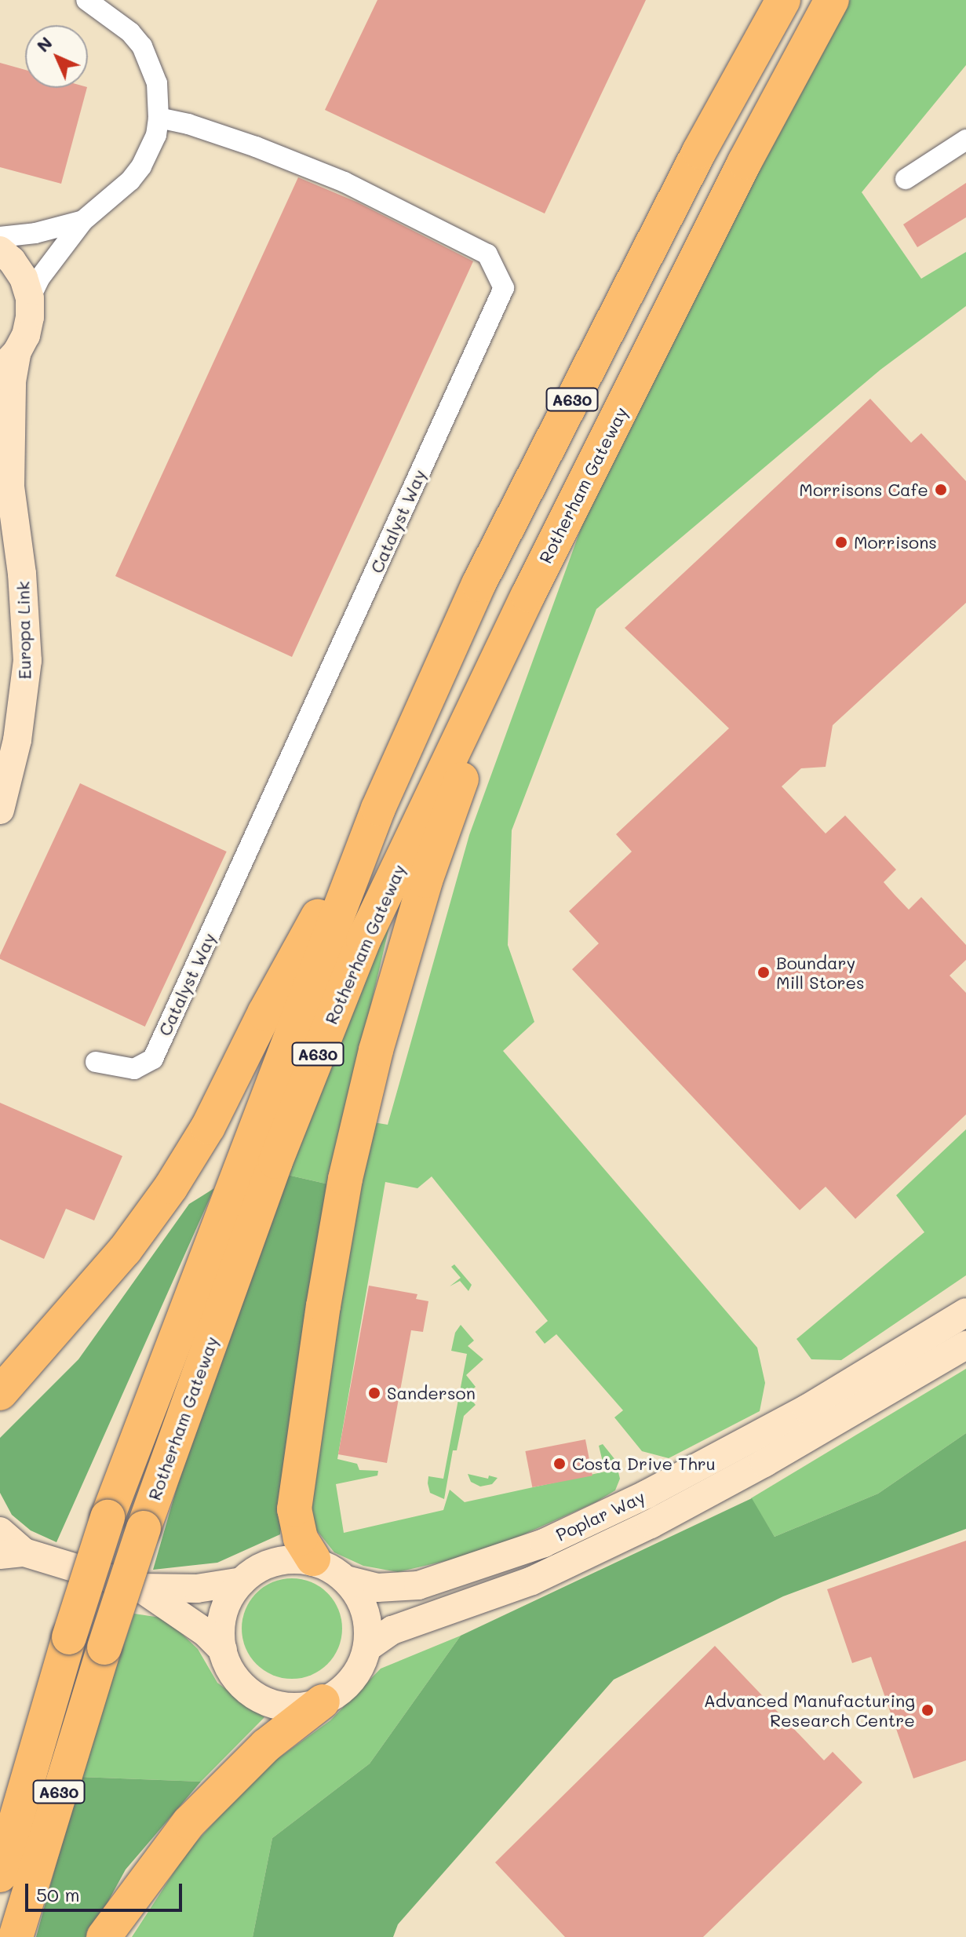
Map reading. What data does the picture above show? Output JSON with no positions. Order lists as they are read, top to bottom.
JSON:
{
  "streets": {
    "highway": ["A630", "Rotherham Gateway"],
    "main road": ["Europa Link", "Poplar Way"],
    "street": ["Catalyst Way"]
  },
  "crossings": [
    ["A630", "Rotherham Gateway"],
    ["A630", "Poplar Way"]
  ],
  "places": [
    "Morrisons Cafe",
    "Morrisons",
    "Boundary Mill Stores",
    "Sanderson",
    "Costa Drive Thru",
    "Advanced Manufacturing Research Centre"
  ],
  "scale_bar": "50 m",
  "north": "top left"
}
